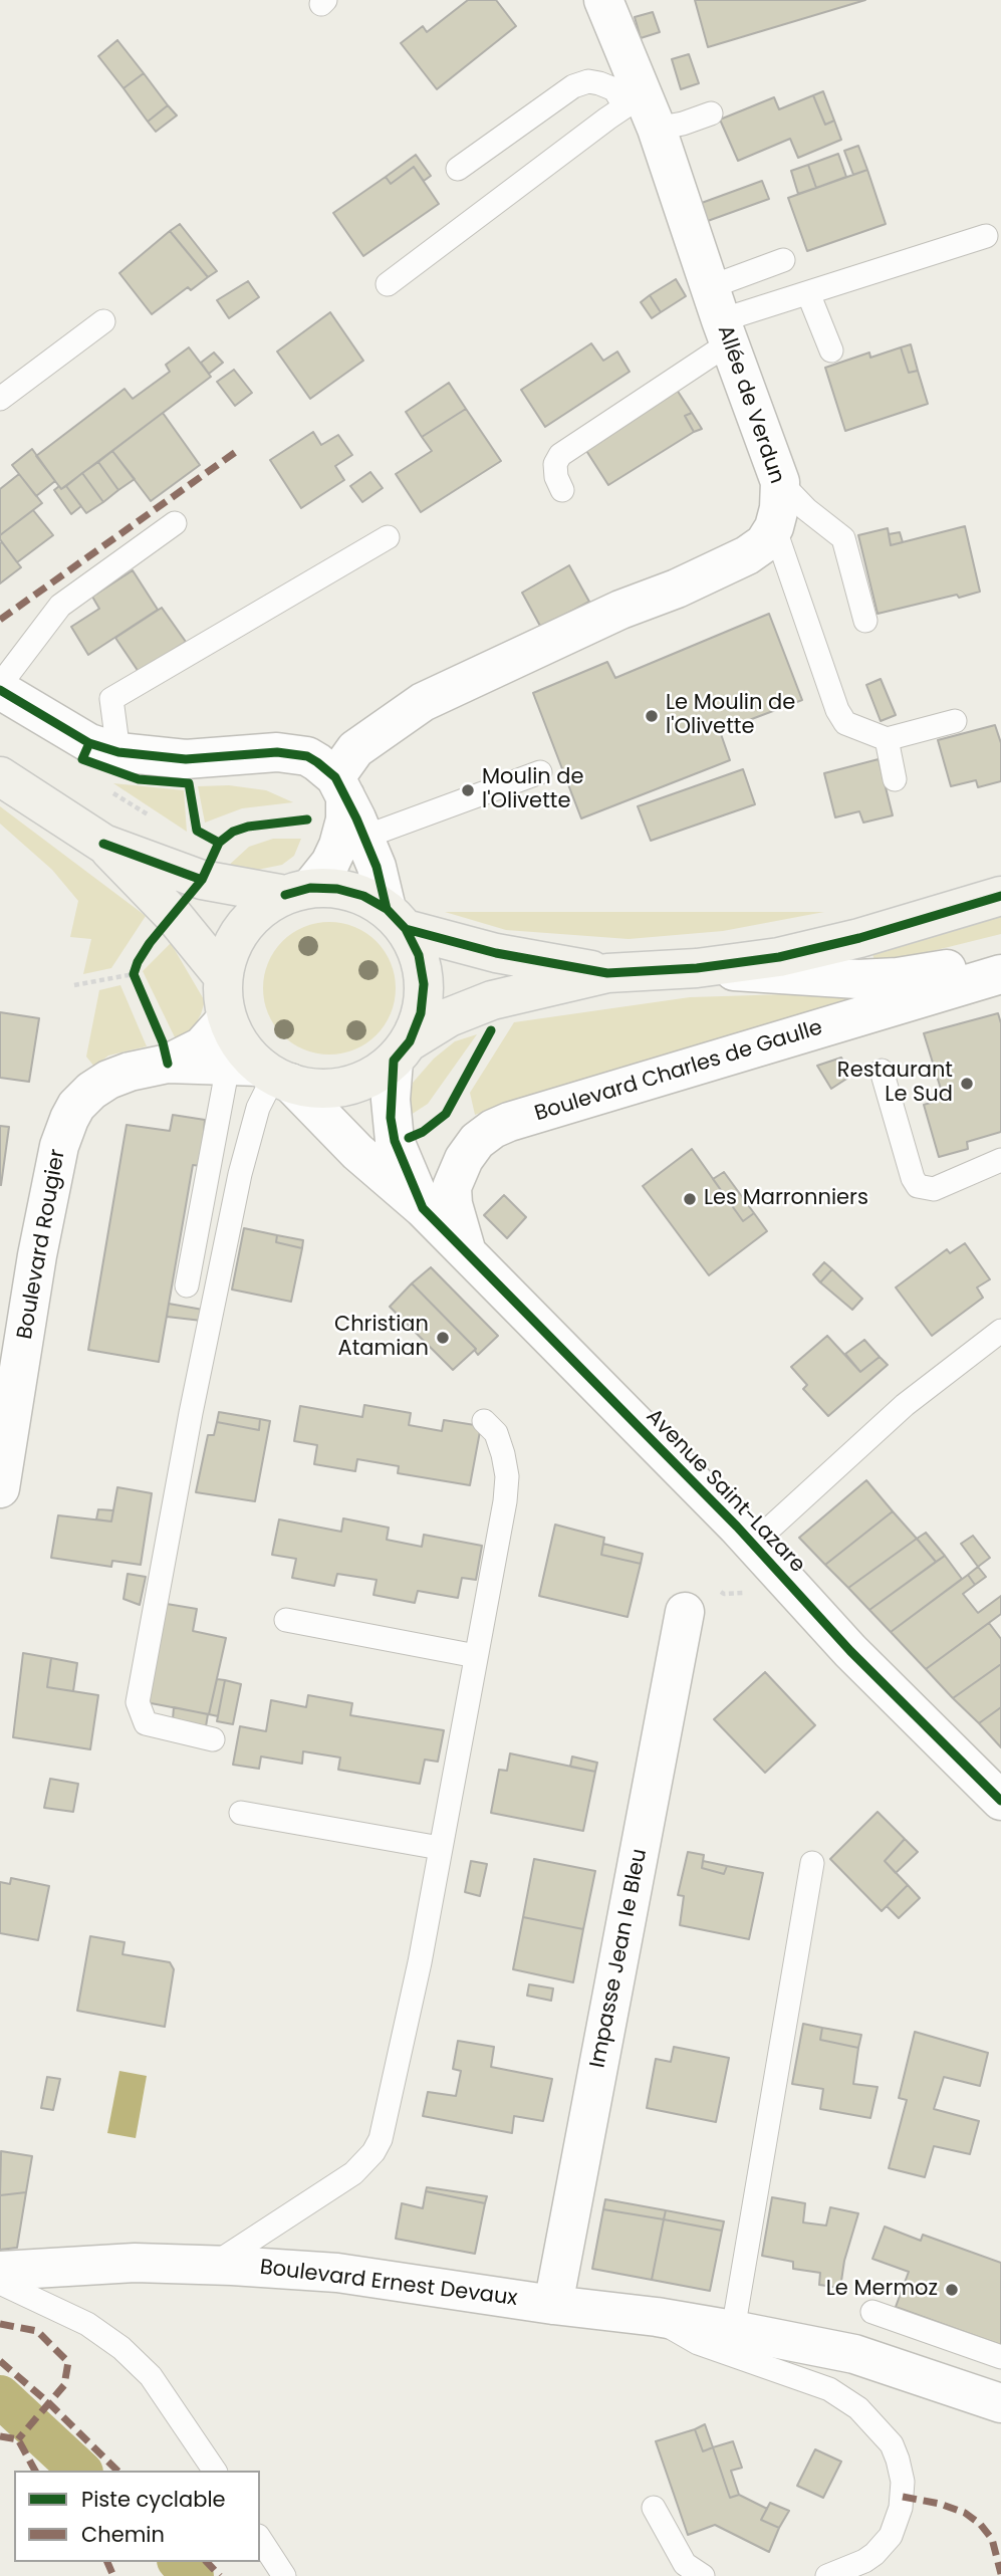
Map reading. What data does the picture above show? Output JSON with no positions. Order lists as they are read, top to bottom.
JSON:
{
  "streets": {
    "street": [
      "Allée de Verdun",
      "Boulevard Charles de Gaulle",
      "Boulevard Rougier",
      "Avenue Saint-Lazare",
      "Impasse Jean le Bleu",
      "Boulevard Ernest Devaux"
    ]
  },
  "crossings": [
    ["Boulevard Charles de Gaulle", "Avenue Saint-Lazare"],
    ["Boulevard Rougier", "Avenue Saint-Lazare"],
    ["Impasse Jean le Bleu", "Boulevard Ernest Devaux"]
  ],
  "places": [
    "Le Moulin de l'Olivette",
    "Moulin de l'Olivette",
    "Restaurant Le Sud",
    "Les Marronniers",
    "Christian Atamian",
    "Le Mermoz"
  ],
  "legend": ["Piste cyclable", "Chemin"]
}
